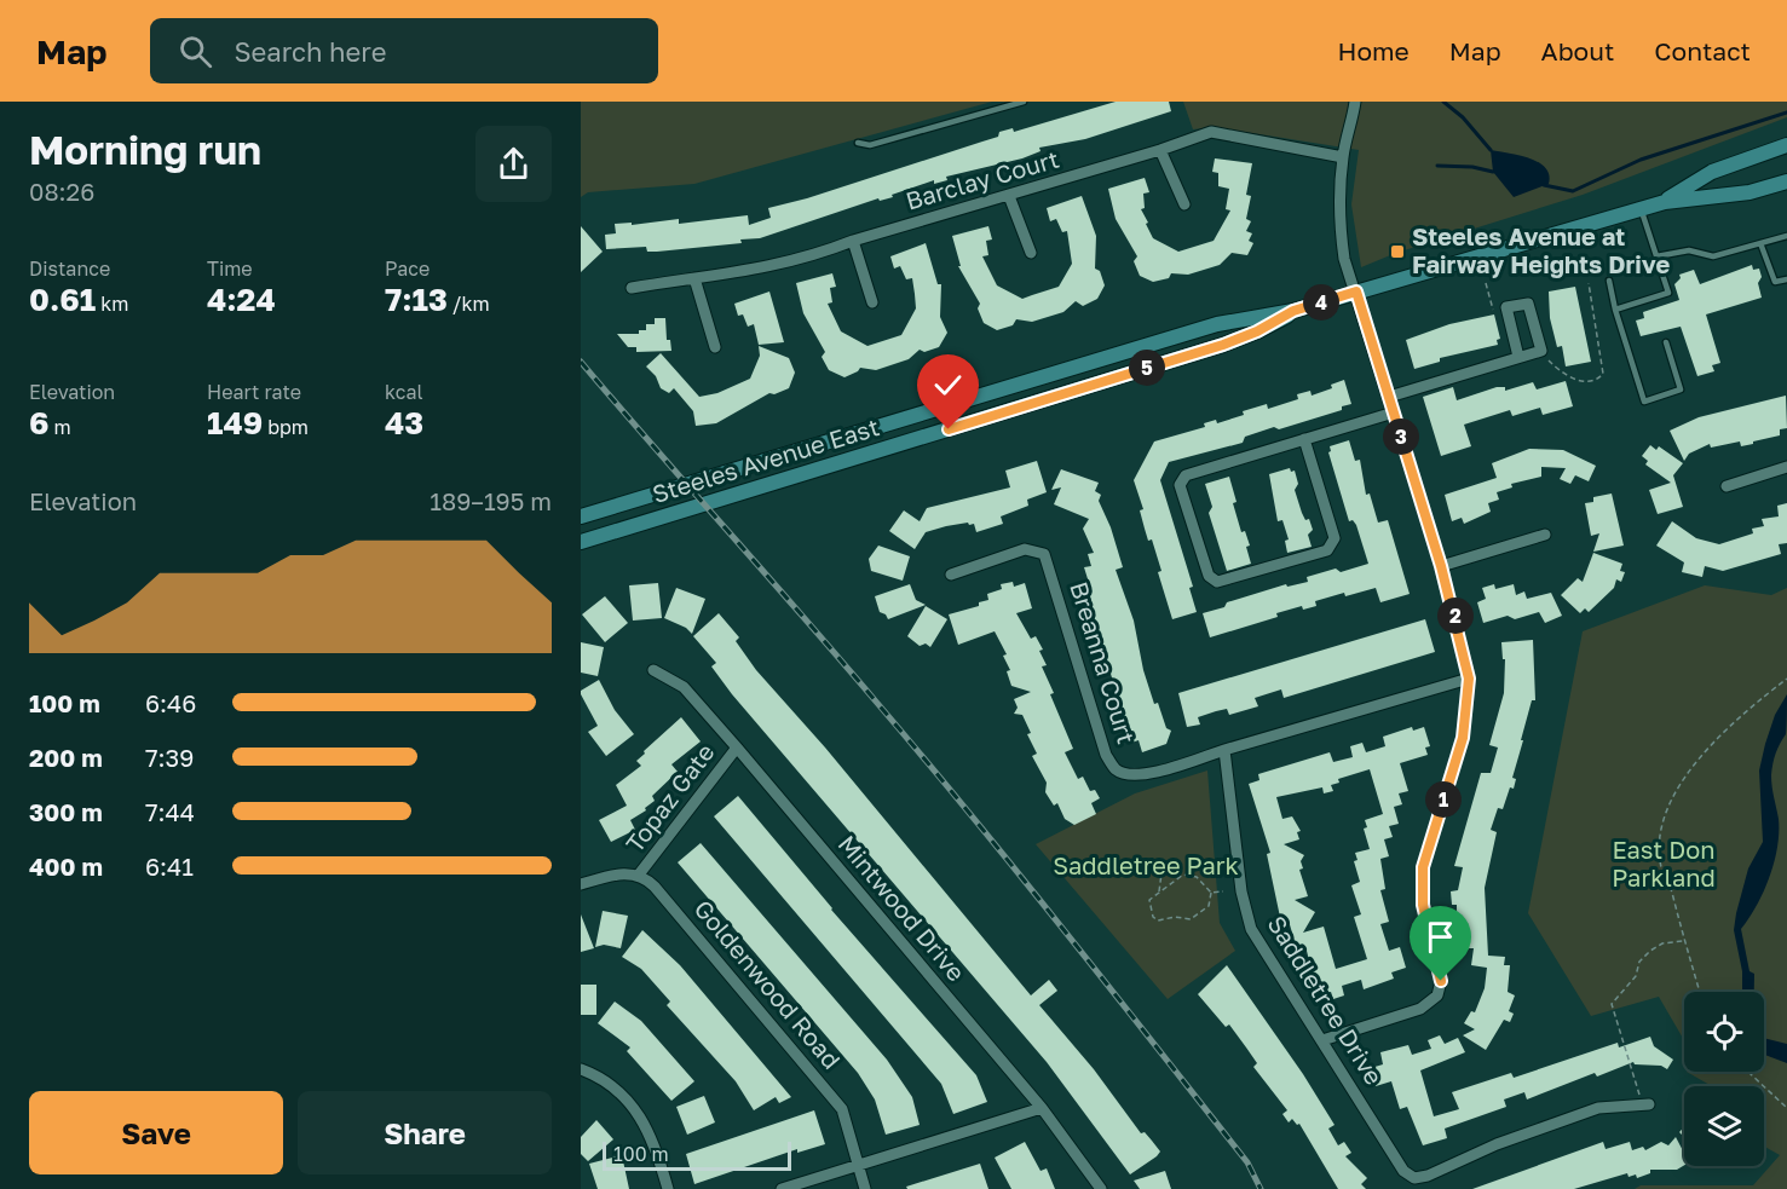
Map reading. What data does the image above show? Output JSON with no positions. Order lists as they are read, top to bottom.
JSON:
{
  "streets": {
    "main road": ["Steeles Avenue East"],
    "street": [
      "Barclay Court",
      "Breanna Court",
      "Topaz Gate",
      "Mintwood Drive",
      "Goldenwood Road",
      "Saddletree Drive"
    ]
  },
  "crossings": [
    ["Breanna Court", "Saddletree Drive"],
    ["Topaz Gate", "Mintwood Drive"],
    ["Topaz Gate", "Goldenwood Road"]
  ],
  "parks": ["East Don Parkland", "Saddletree Park"],
  "places": {
    "transit": ["Steeles Avenue at Fairway Heights Drive"]
  },
  "scale_bar": "100 m",
  "page": {
    "header": "Map",
    "search": "Search here",
    "nav": [
      "Home",
      "Map",
      "About",
      "Contact"
    ],
    "heading": ["Morning run", "08:26"],
    "stats": [
      ["Distance", "0.61 km"],
      ["Time", "4:24"],
      ["Pace", "7:13 /km"],
      ["Elevation", "6 m"],
      ["Heart rate", "149 bpm"],
      ["kcal", "43"]
    ],
    "pins": [
      "4",
      "5",
      "3",
      "2",
      "1"
    ],
    "chart": ["Elevation", "189–195 m"],
    "list": [
      {
        "name": "100 m",
        "note": "6:46"
      },
      {
        "name": "200 m",
        "note": "7:39"
      },
      {
        "name": "300 m",
        "note": "7:44"
      },
      {
        "name": "400 m",
        "note": "6:41"
      }
    ],
    "buttons": ["Save", "Share"],
    "scale": "100 m"
  }
}
